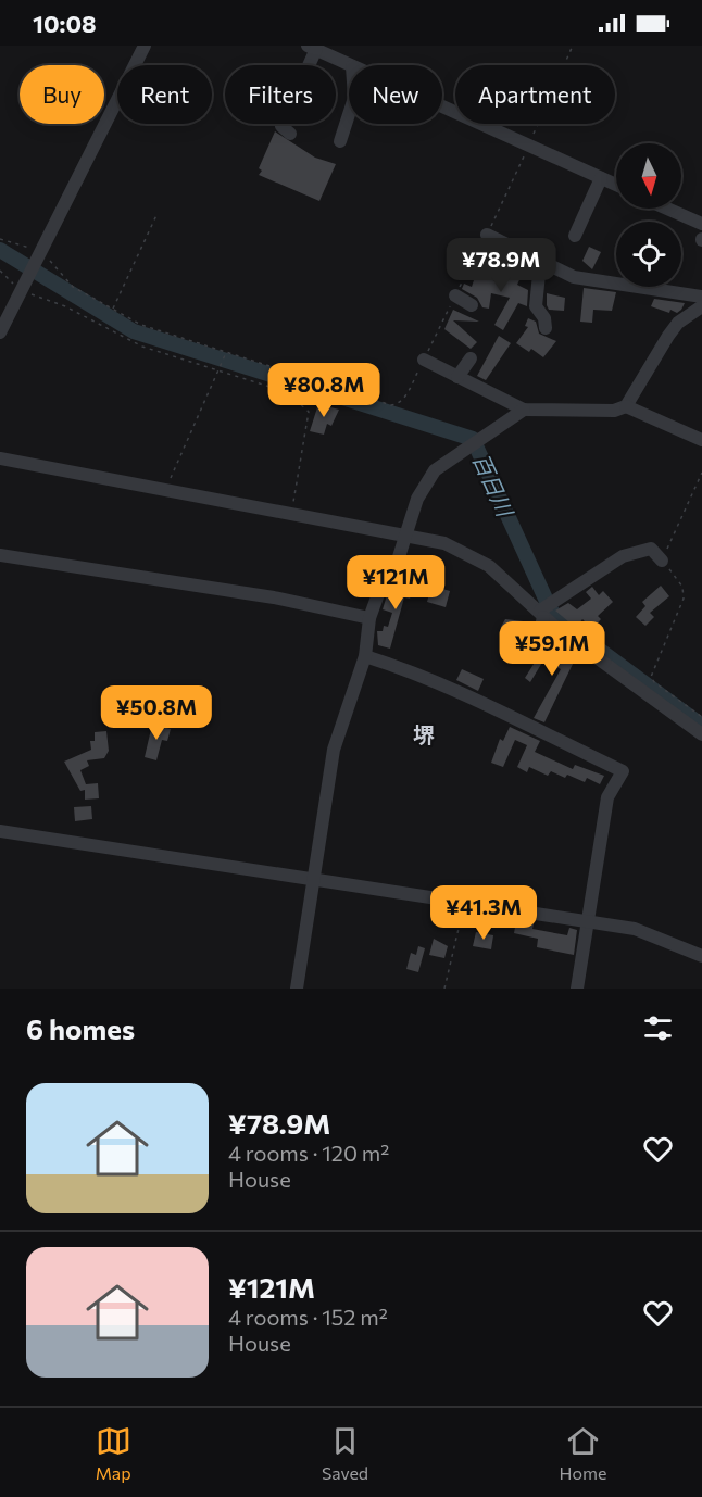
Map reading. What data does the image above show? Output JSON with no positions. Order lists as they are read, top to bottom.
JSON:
{
  "districts": ["堺"],
  "water": ["百日川"],
  "north": "bottom",
  "page": {
    "status": "10:08",
    "chip": [
      "Buy",
      "Rent",
      "Filters",
      "New",
      "Apartment"
    ],
    "price": [
      "¥78.9M",
      "¥80.8M",
      "¥121M",
      "¥59.1M",
      "¥50.8M",
      "¥41.3M"
    ],
    "heading": "6 homes",
    "list": [
      {
        "name": "¥78.9M",
        "note": "4 rooms · 120 m² · House"
      },
      {
        "name": "¥121M",
        "note": "4 rooms · 152 m² · House"
      }
    ],
    "tabs": ["Map", "Saved", "Home"]
  }
}
